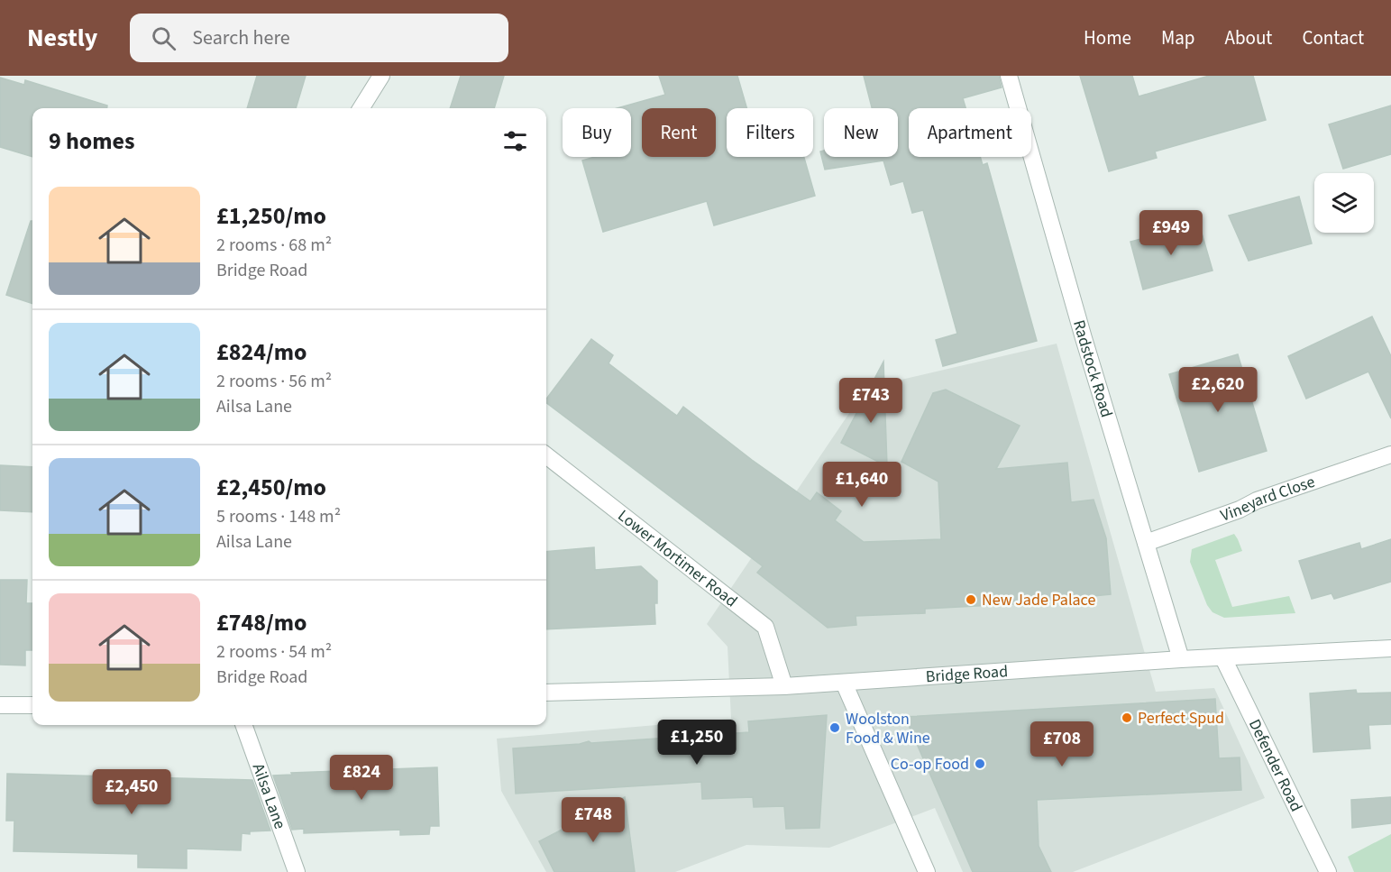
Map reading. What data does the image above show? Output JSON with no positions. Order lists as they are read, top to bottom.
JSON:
{
  "streets": {
    "street": [
      "Radstock Road",
      "Vineyard Close",
      "Lower Mortimer Road",
      "Bridge Road",
      "Defender Road",
      "Ailsa Lane"
    ]
  },
  "crossings": [
    ["Radstock Road", "Vineyard Close"],
    ["Radstock Road", "Bridge Road"],
    ["Lower Mortimer Road", "Bridge Road"],
    ["Bridge Road", "Defender Road"]
  ],
  "places": [
    "New Jade Palace",
    "Perfect Spud",
    "Woolston Food & Wine",
    "Co-op Food"
  ],
  "page": {
    "header": "Nestly",
    "search": "Search here",
    "nav": [
      "Home",
      "Map",
      "About",
      "Contact"
    ],
    "chip": [
      "Buy",
      "Rent",
      "Filters",
      "New",
      "Apartment"
    ],
    "heading": "9 homes",
    "list": [
      {
        "name": "£1,250/mo",
        "note": "2 rooms · 68 m² · Bridge Road"
      },
      {
        "name": "£824/mo",
        "note": "2 rooms · 56 m² · Ailsa Lane"
      },
      {
        "name": "£2,450/mo",
        "note": "5 rooms · 148 m² · Ailsa Lane"
      },
      {
        "name": "£748/mo",
        "note": "2 rooms · 54 m² · Bridge Road"
      }
    ],
    "price": [
      "£949",
      "£2,620",
      "£743",
      "£1,640",
      "£1,250",
      "£708",
      "£824",
      "£2,450",
      "£748"
    ]
  }
}
